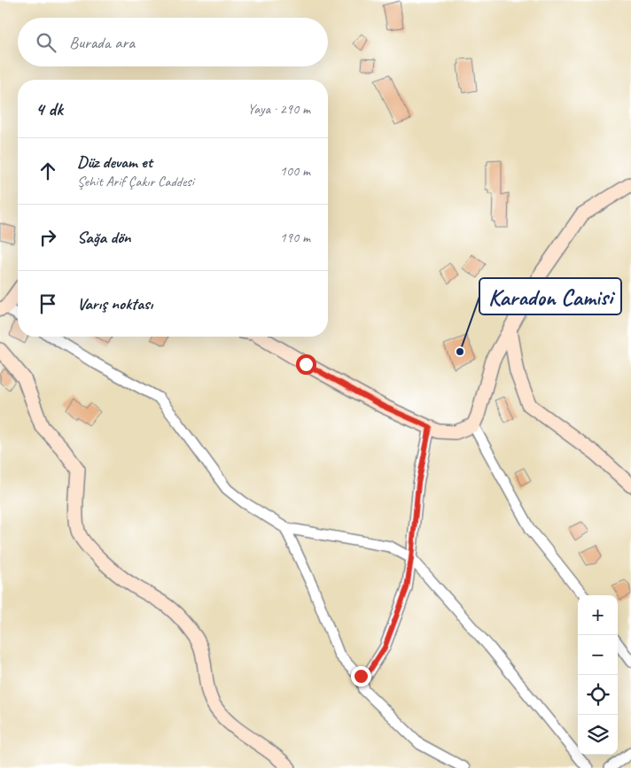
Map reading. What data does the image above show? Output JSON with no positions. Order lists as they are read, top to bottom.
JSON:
{
  "places": ["Karadon Camisi"],
  "page": {
    "search": "Burada ara",
    "heading": ["4 dk", "Yaya · 290 m"],
    "list": [
      ["Düz devam et", "Şehit Arif Çakır Caddesi", "100 m"],
      ["Sağa dön", "190 m"],
      "Varış noktası"
    ],
    "map_buttons": ["+", "−"]
  }
}
